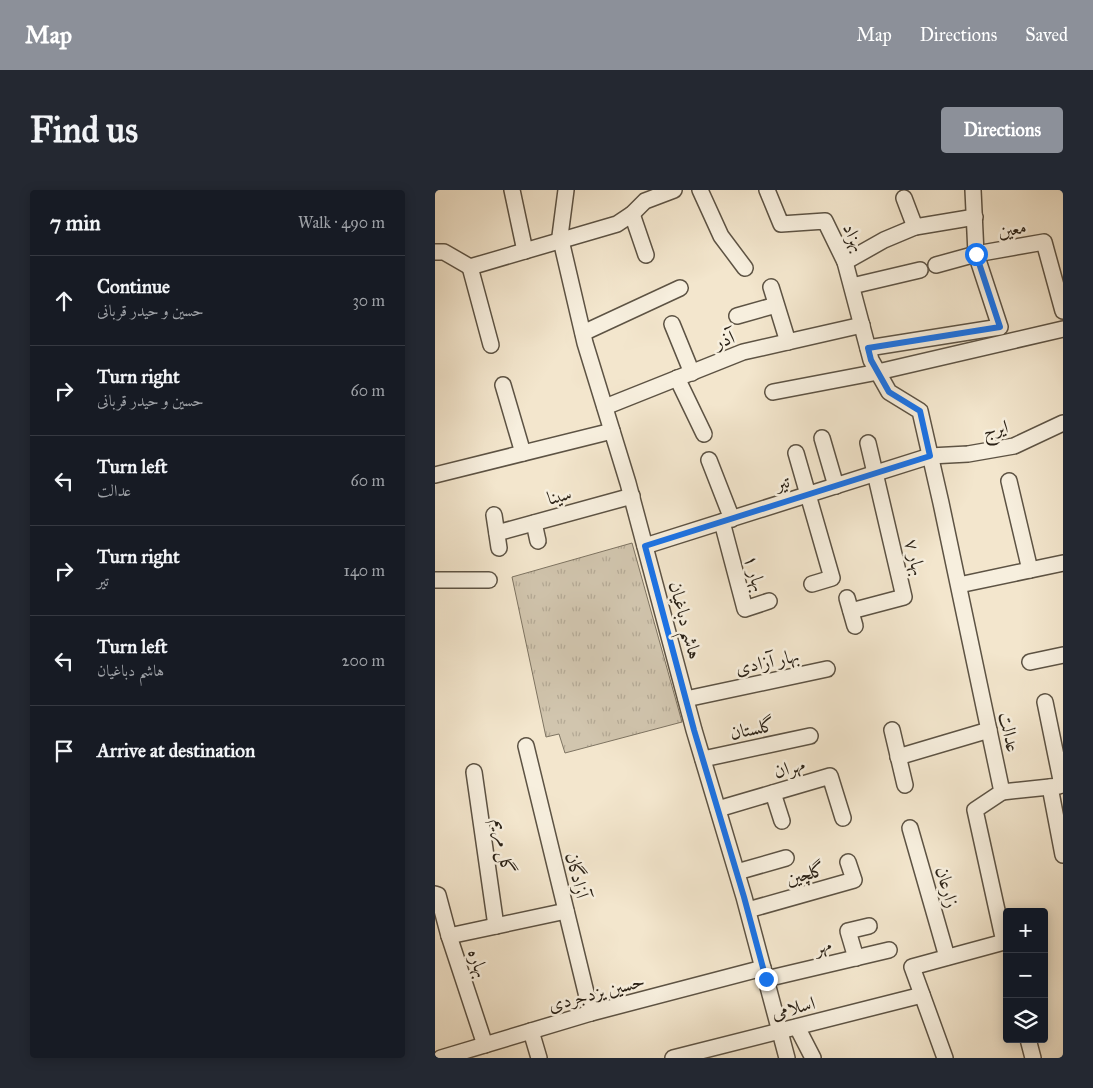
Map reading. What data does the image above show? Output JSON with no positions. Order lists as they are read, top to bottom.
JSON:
{
  "streets": {
    "street": [
      "معین",
      "بهزاد",
      "آذر",
      "ایرج",
      "تیر",
      "سینا",
      "بهار ۷",
      "بهار ۱",
      "هاشم دباغیان",
      "بهار آزادی",
      "گلستان",
      "عدالت",
      "مهران",
      "گل مریم",
      "گلچین",
      "آزادگان",
      "زارعان",
      "مهر",
      "بهاره",
      "حسین یزدجردی",
      "اسلامی"
    ]
  },
  "crossings": [
    ["بهزاد", "آذر"],
    ["بهزاد", "عدالت"],
    ["آذر", "هاشم دباغیان"],
    ["ایرج", "تیر"],
    ["ایرج", "عدالت"],
    ["تیر", "بهار ۷"],
    ["تیر", "بهار ۱"],
    ["تیر", "هاشم دباغیان"],
    ["تیر", "عدالت"],
    ["سینا", "هاشم دباغیان"],
    ["هاشم دباغیان", "بهار آزادی"],
    ["هاشم دباغیان", "گلستان"],
    ["هاشم دباغیان", "مهران"],
    ["هاشم دباغیان", "گلچین"],
    ["هاشم دباغیان", "مهر"],
    ["هاشم دباغیان", "حسین یزدجردی"],
    ["هاشم دباغیان", "اسلامی"],
    ["آزادگان", "حسین یزدجردی"],
    ["مهر", "حسین یزدجردی"],
    ["بهاره", "حسین یزدجردی"]
  ],
  "page": {
    "header": "Map",
    "nav": ["Map", "Directions", "Saved"],
    "buttons": "Directions",
    "title": "Find us",
    "heading": ["7 min", "Walk · 490 m"],
    "list": [
      ["Continue", "حسین و حیدر قربانی", "30 m"],
      ["Turn right", "حسین و حیدر قربانی", "60 m"],
      ["Turn left", "عدالت", "60 m"],
      ["Turn right", "تیر", "140 m"],
      ["Turn left", "هاشم دباغیان", "200 m"],
      "Arrive at destination"
    ],
    "map_buttons": ["+", "−"]
  }
}
